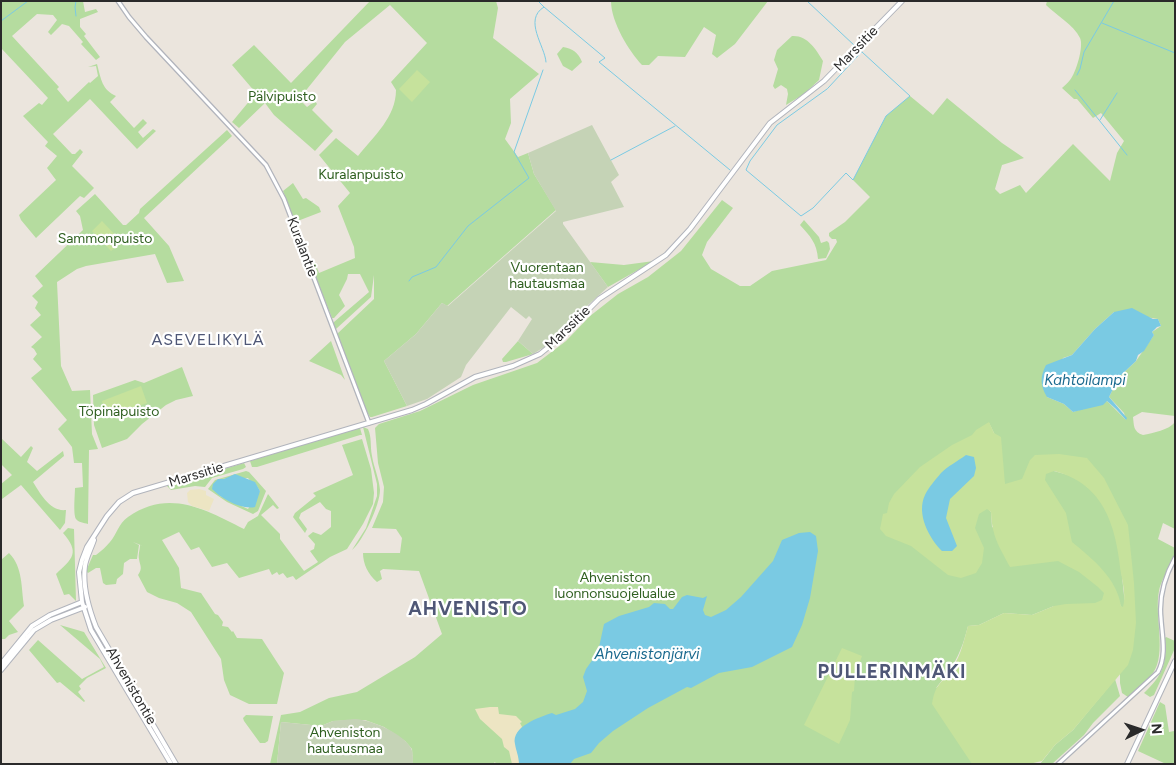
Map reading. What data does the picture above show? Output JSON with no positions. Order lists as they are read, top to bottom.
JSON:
{
  "streets": {
    "main road": ["Marssitie", "Ahvenistontie"],
    "street": ["Kuralantie"]
  },
  "crossings": [
    ["Marssitie", "Kuralantie"],
    ["Marssitie", "Ahvenistontie"]
  ],
  "districts": ["ASEVELIKYLÄ", "AHVENISTO", "PULLERINMÄKI"],
  "water": ["Kahtoilampi", "Ahvenistonjärvi"],
  "parks": [
    "Pälvipuisto",
    "Kuralanpuisto",
    "Sammonpuisto",
    "Vuorentaan hautausmaa",
    "Töpinäpuisto",
    "Ahveniston luonnonsuojelualue",
    "Ahveniston hautausmaa"
  ],
  "north": "right"
}
